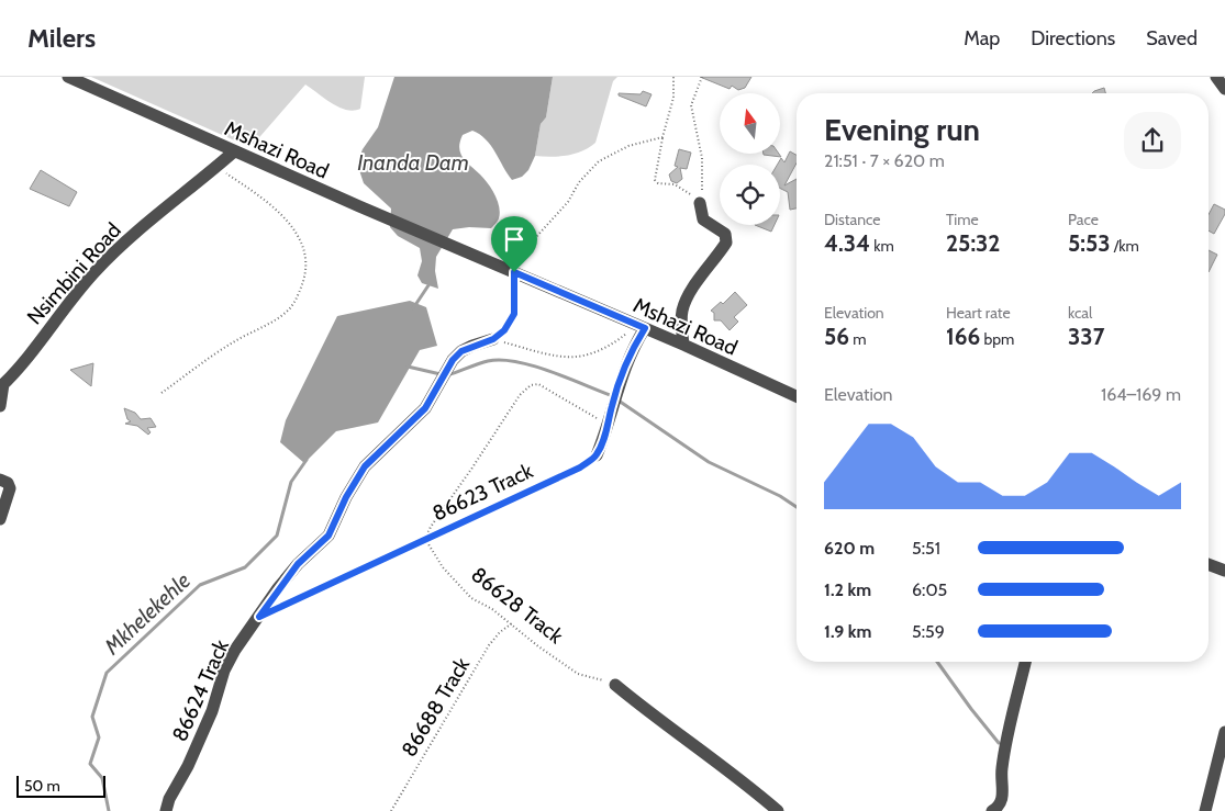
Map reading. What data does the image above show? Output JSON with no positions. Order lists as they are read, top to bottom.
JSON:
{
  "streets": {
    "street": ["Mshazi Road", "Nsimbini Road", "86624 Track"],
    "path": ["86623 Track", "86628 Track", "86688 Track"]
  },
  "crossings": [
    ["Mshazi Road", "Nsimbini Road"],
    ["86623 Track", "86628 Track"],
    ["86628 Track", "86688 Track"]
  ],
  "water": ["Inanda Dam", "Mkhelekehle"],
  "scale_bar": "50 m",
  "north": "top",
  "page": {
    "header": "Milers",
    "nav": ["Map", "Directions", "Saved"],
    "heading": ["Evening run", "21:51 · 7 × 620 m"],
    "stats": [
      ["Distance", "4.34 km"],
      ["Time", "25:32"],
      ["Pace", "5:53 /km"],
      ["Elevation", "56 m"],
      ["Heart rate", "166 bpm"],
      ["kcal", "337"]
    ],
    "chart": ["Elevation", "164–169 m"],
    "list": [
      {
        "name": "620 m",
        "note": "5:51"
      },
      {
        "name": "1.2 km",
        "note": "6:05"
      },
      {
        "name": "1.9 km",
        "note": "5:59"
      }
    ],
    "scale": "50 m"
  }
}
